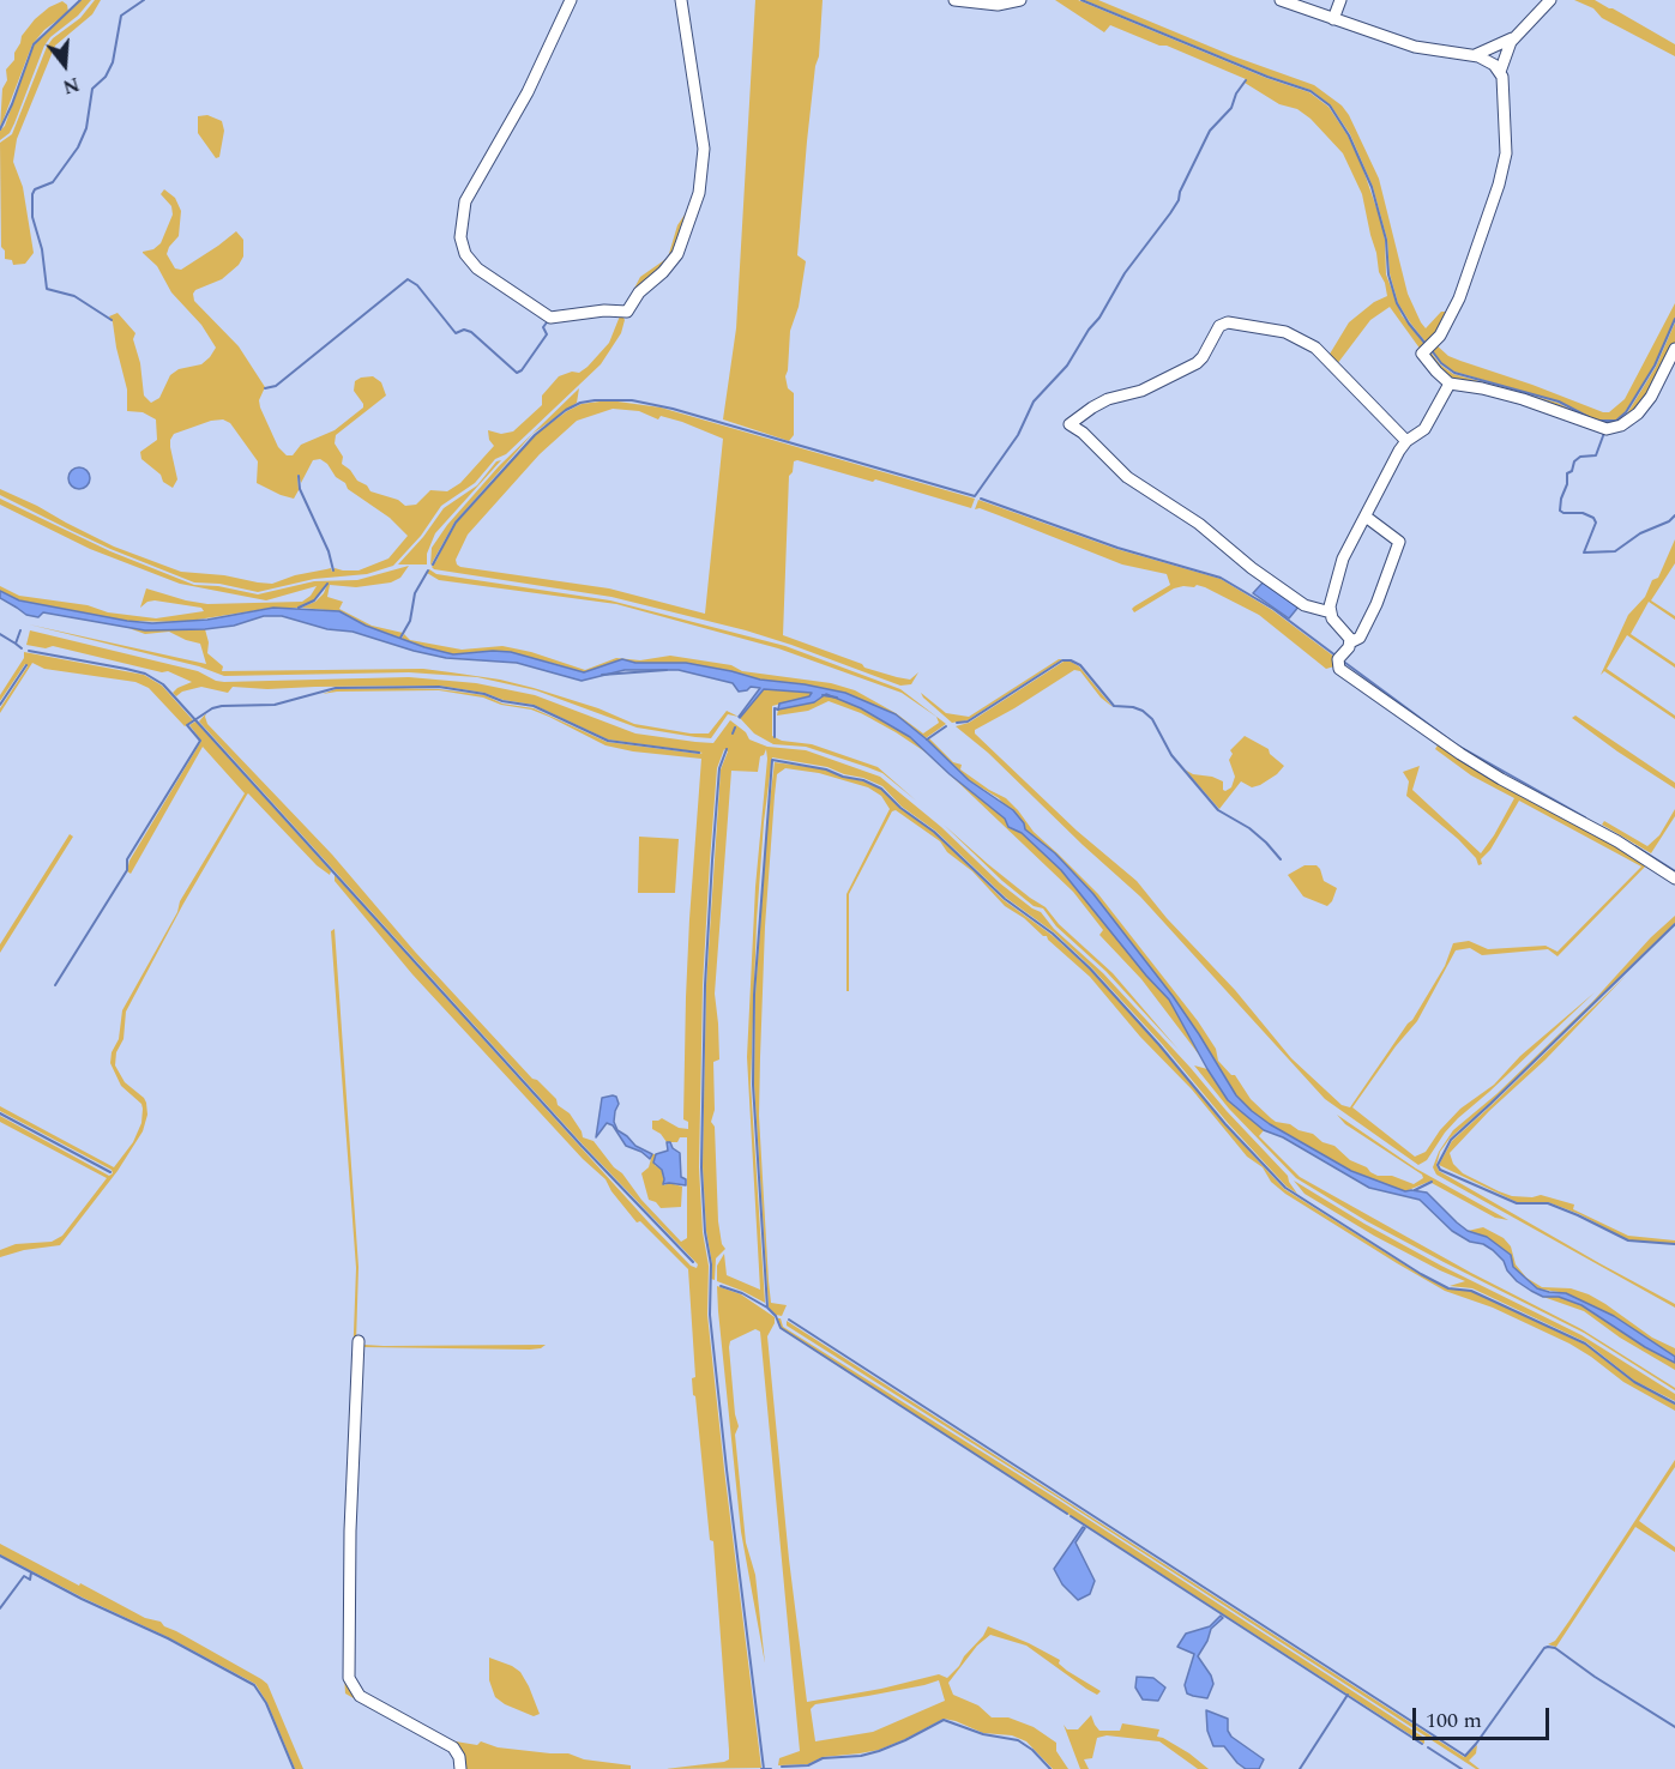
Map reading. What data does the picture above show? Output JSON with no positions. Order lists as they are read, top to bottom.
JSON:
{
  "scale_bar": "100 m",
  "north": "bottom"
}
